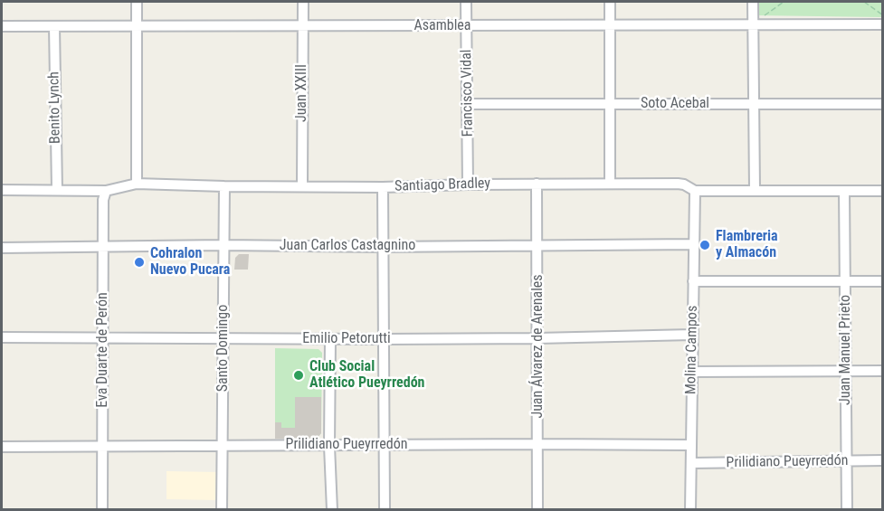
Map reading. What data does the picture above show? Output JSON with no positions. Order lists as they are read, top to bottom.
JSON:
{
  "streets": {
    "street": [
      "Asamblea",
      "Juan XXIII",
      "Francisco Vidal",
      "Soto Acebal",
      "Benito Lynch",
      "Santiago Bradley",
      "Juan Carlos Castagnino",
      "Emilio Petorutti",
      "Juan Álvarez de Arenales",
      "Santo Domingo",
      "Eva Duarte de Perón",
      "Molina Campos",
      "Juan Manuel Prieto",
      "Prilidiano Pueyrredón"
    ]
  },
  "crossings": [
    ["Asamblea", "Juan XXIII"],
    ["Asamblea", "Francisco Vidal"],
    ["Asamblea", "Benito Lynch"],
    ["Juan XXIII", "Santiago Bradley"],
    ["Francisco Vidal", "Soto Acebal"],
    ["Francisco Vidal", "Santiago Bradley"],
    ["Benito Lynch", "Santiago Bradley"],
    ["Santiago Bradley", "Juan Álvarez de Arenales"],
    ["Santiago Bradley", "Santo Domingo"],
    ["Santiago Bradley", "Eva Duarte de Perón"],
    ["Santiago Bradley", "Molina Campos"],
    ["Santiago Bradley", "Juan Manuel Prieto"],
    ["Juan Carlos Castagnino", "Juan Álvarez de Arenales"],
    ["Juan Carlos Castagnino", "Santo Domingo"],
    ["Juan Carlos Castagnino", "Eva Duarte de Perón"],
    ["Juan Carlos Castagnino", "Molina Campos"],
    ["Emilio Petorutti", "Juan Álvarez de Arenales"],
    ["Emilio Petorutti", "Santo Domingo"],
    ["Emilio Petorutti", "Eva Duarte de Perón"],
    ["Emilio Petorutti", "Molina Campos"],
    ["Juan Álvarez de Arenales", "Prilidiano Pueyrredón"],
    ["Santo Domingo", "Prilidiano Pueyrredón"],
    ["Eva Duarte de Perón", "Prilidiano Pueyrredón"],
    ["Molina Campos", "Prilidiano Pueyrredón"],
    ["Juan Manuel Prieto", "Prilidiano Pueyrredón"]
  ],
  "places": ["Flambreria y Almacón", "Cohralon Nuevo Pucara", "Club Social Atlético Pueyrredón"]
}
